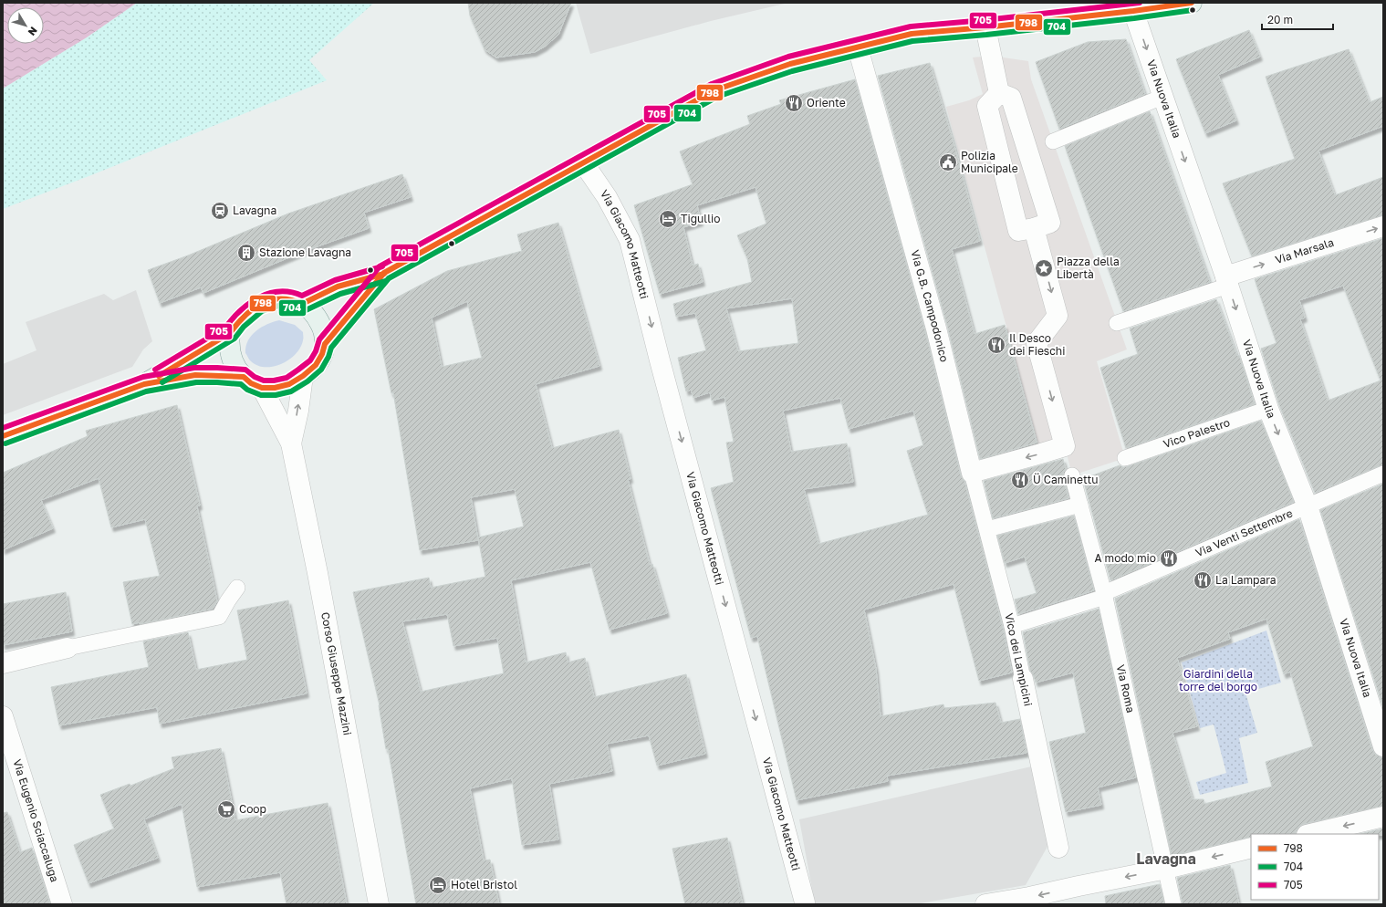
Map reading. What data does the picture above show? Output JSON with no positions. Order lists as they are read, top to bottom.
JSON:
{
  "streets": {
    "street": [
      "Via Nuova Italia",
      "Via Giacomo Matteotti",
      "Via Marsala",
      "Via G.B. Campodonico",
      "Vico Palestro",
      "Via Venti Settembre",
      "Vico dei Lampicini",
      "Corso Giuseppe Mazzini",
      "Via Roma",
      "Via Eugenio Sciaccaluga"
    ]
  },
  "crossings": [
    ["Via Nuova Italia", "Via Marsala"],
    ["Via Nuova Italia", "Vico Palestro"],
    ["Via Nuova Italia", "Via Venti Settembre"],
    ["Via G.B. Campodonico", "Vico dei Lampicini"],
    ["Via Venti Settembre", "Vico dei Lampicini"],
    ["Via Venti Settembre", "Via Roma"]
  ],
  "one_way": ["Via Nuova Italia", "Via Giacomo Matteotti", "Via Marsala"],
  "districts": ["Lavagna"],
  "parks": ["Giardini della torre del borgo"],
  "places": {
    "restaurant": [
      "Oriente",
      "Il Desco dei Fieschi",
      "Ü Caminettu",
      "A modo mio",
      "La Lampara"
    ],
    "public building": ["Polizia Municipale"],
    "station": ["Lavagna"],
    "hotel": ["Tigullio", "Hotel Bristol"],
    "building": ["Stazione Lavagna"],
    "place": ["Piazza della Libertà"],
    "supermarket": ["Coop"]
  },
  "lines": ["transit line 798", "transit line 705", "transit line 704"],
  "legend": ["798", "704", "705"],
  "scale_bar": "20 m",
  "north": "bottom right"
}
